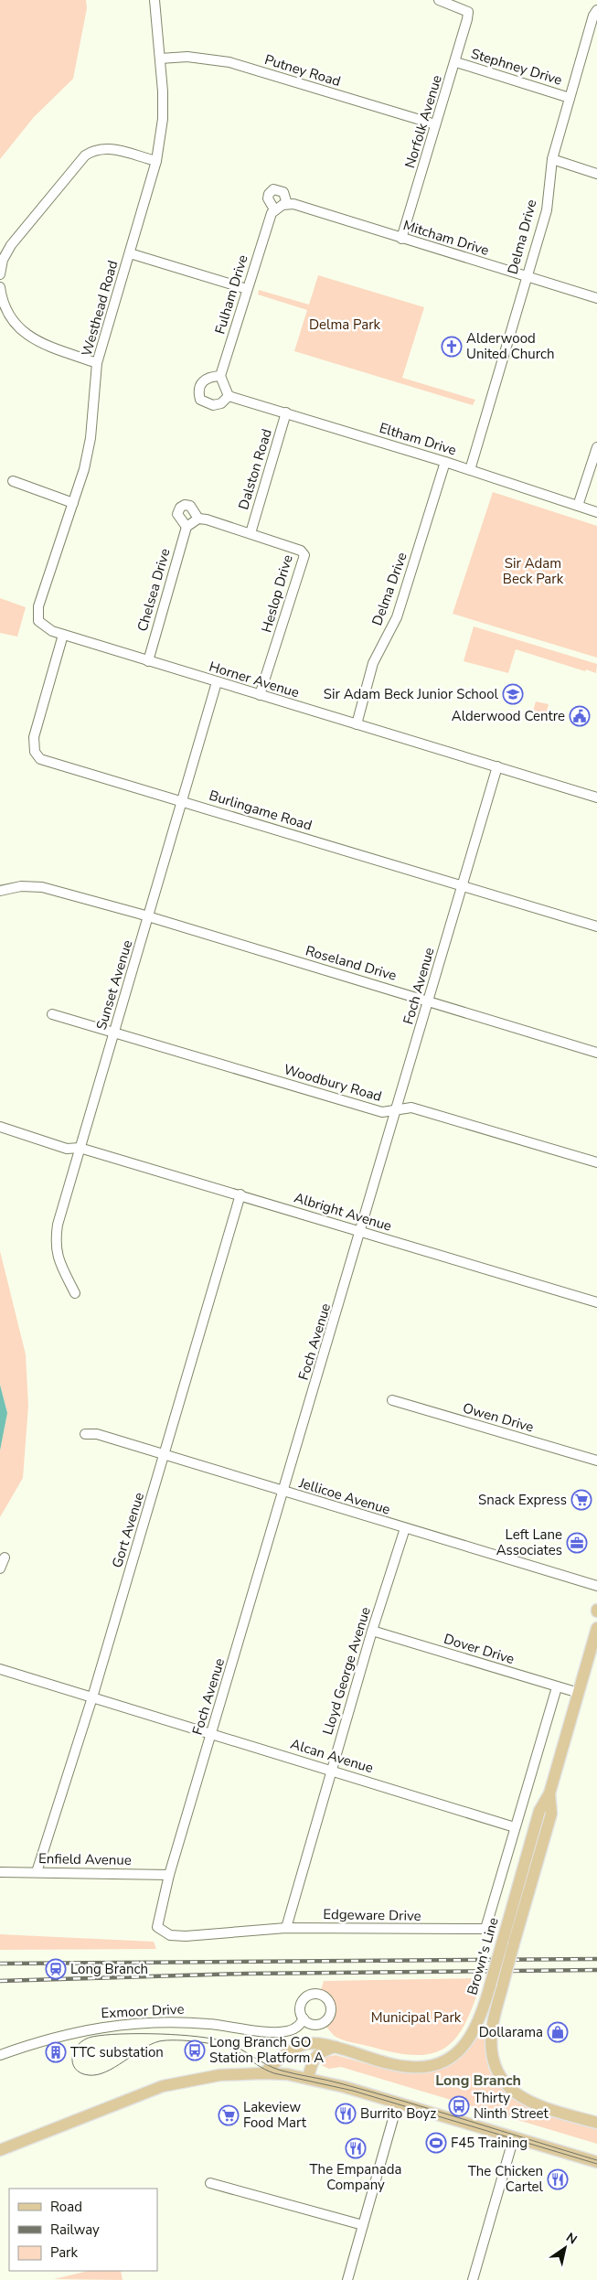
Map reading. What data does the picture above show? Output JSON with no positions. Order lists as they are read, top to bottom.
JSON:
{
  "streets": {
    "main road": ["Brown's Line"],
    "street": [
      "Stephney Drive",
      "Putney Road",
      "Norfolk Avenue",
      "Delma Drive",
      "Mitcham Drive",
      "Fulham Drive",
      "Westhead Road",
      "Eltham Drive",
      "Dalston Road",
      "Chelsea Drive",
      "Heslop Drive",
      "Horner Avenue",
      "Burlingame Road",
      "Roseland Drive",
      "Sunset Avenue",
      "Foch Avenue",
      "Woodbury Road",
      "Albright Avenue",
      "Owen Drive",
      "Jellicoe Avenue",
      "Gort Avenue",
      "Dover Drive",
      "Lloyd George Avenue",
      "Alcan Avenue",
      "Enfield Avenue",
      "Edgeware Drive",
      "Exmoor Drive"
    ]
  },
  "crossings": [
    ["Stephney Drive", "Norfolk Avenue"],
    ["Stephney Drive", "Delma Drive"],
    ["Putney Road", "Norfolk Avenue"],
    ["Putney Road", "Westhead Road"],
    ["Norfolk Avenue", "Mitcham Drive"],
    ["Delma Drive", "Mitcham Drive"],
    ["Delma Drive", "Eltham Drive"],
    ["Delma Drive", "Horner Avenue"],
    ["Mitcham Drive", "Fulham Drive"],
    ["Fulham Drive", "Eltham Drive"],
    ["Westhead Road", "Horner Avenue"],
    ["Eltham Drive", "Dalston Road"],
    ["Dalston Road", "Heslop Drive"],
    ["Chelsea Drive", "Horner Avenue"],
    ["Heslop Drive", "Horner Avenue"],
    ["Horner Avenue", "Burlingame Road"],
    ["Horner Avenue", "Sunset Avenue"],
    ["Horner Avenue", "Foch Avenue"],
    ["Burlingame Road", "Sunset Avenue"],
    ["Burlingame Road", "Foch Avenue"],
    ["Roseland Drive", "Sunset Avenue"],
    ["Roseland Drive", "Foch Avenue"],
    ["Sunset Avenue", "Woodbury Road"],
    ["Sunset Avenue", "Albright Avenue"],
    ["Foch Avenue", "Woodbury Road"],
    ["Foch Avenue", "Albright Avenue"],
    ["Foch Avenue", "Jellicoe Avenue"],
    ["Foch Avenue", "Alcan Avenue"],
    ["Foch Avenue", "Enfield Avenue"],
    ["Foch Avenue", "Edgeware Drive"],
    ["Albright Avenue", "Gort Avenue"],
    ["Jellicoe Avenue", "Gort Avenue"],
    ["Jellicoe Avenue", "Lloyd George Avenue"],
    ["Gort Avenue", "Alcan Avenue"],
    ["Gort Avenue", "Enfield Avenue"],
    ["Dover Drive", "Lloyd George Avenue"],
    ["Dover Drive", "Brown's Line"],
    ["Lloyd George Avenue", "Alcan Avenue"],
    ["Lloyd George Avenue", "Edgeware Drive"],
    ["Alcan Avenue", "Edgeware Drive"]
  ],
  "districts": ["Long Branch"],
  "parks": ["Delma Park", "Sir Adam Beck Park", "Municipal Park"],
  "places": {
    "church": ["Alderwood United Church"],
    "school or university": ["Sir Adam Beck Junior School"],
    "public building": ["Alderwood Centre"],
    "supermarket": ["Snack Express", "Lakeview Food Mart"],
    "office": ["Left Lane Associates"],
    "station": ["Long Branch"],
    "shop": ["Dollarama"],
    "bus stop": ["Long Branch GO Station Platform A", "Thirty Ninth Street"],
    "building": ["TTC substation"],
    "restaurant": ["Burrito Boyz", "The Empanada Company", "The Chicken Cartel"],
    "sports": ["F45 Training"]
  },
  "legend": ["Road", "Railway", "Park"],
  "north": "top right"
}
